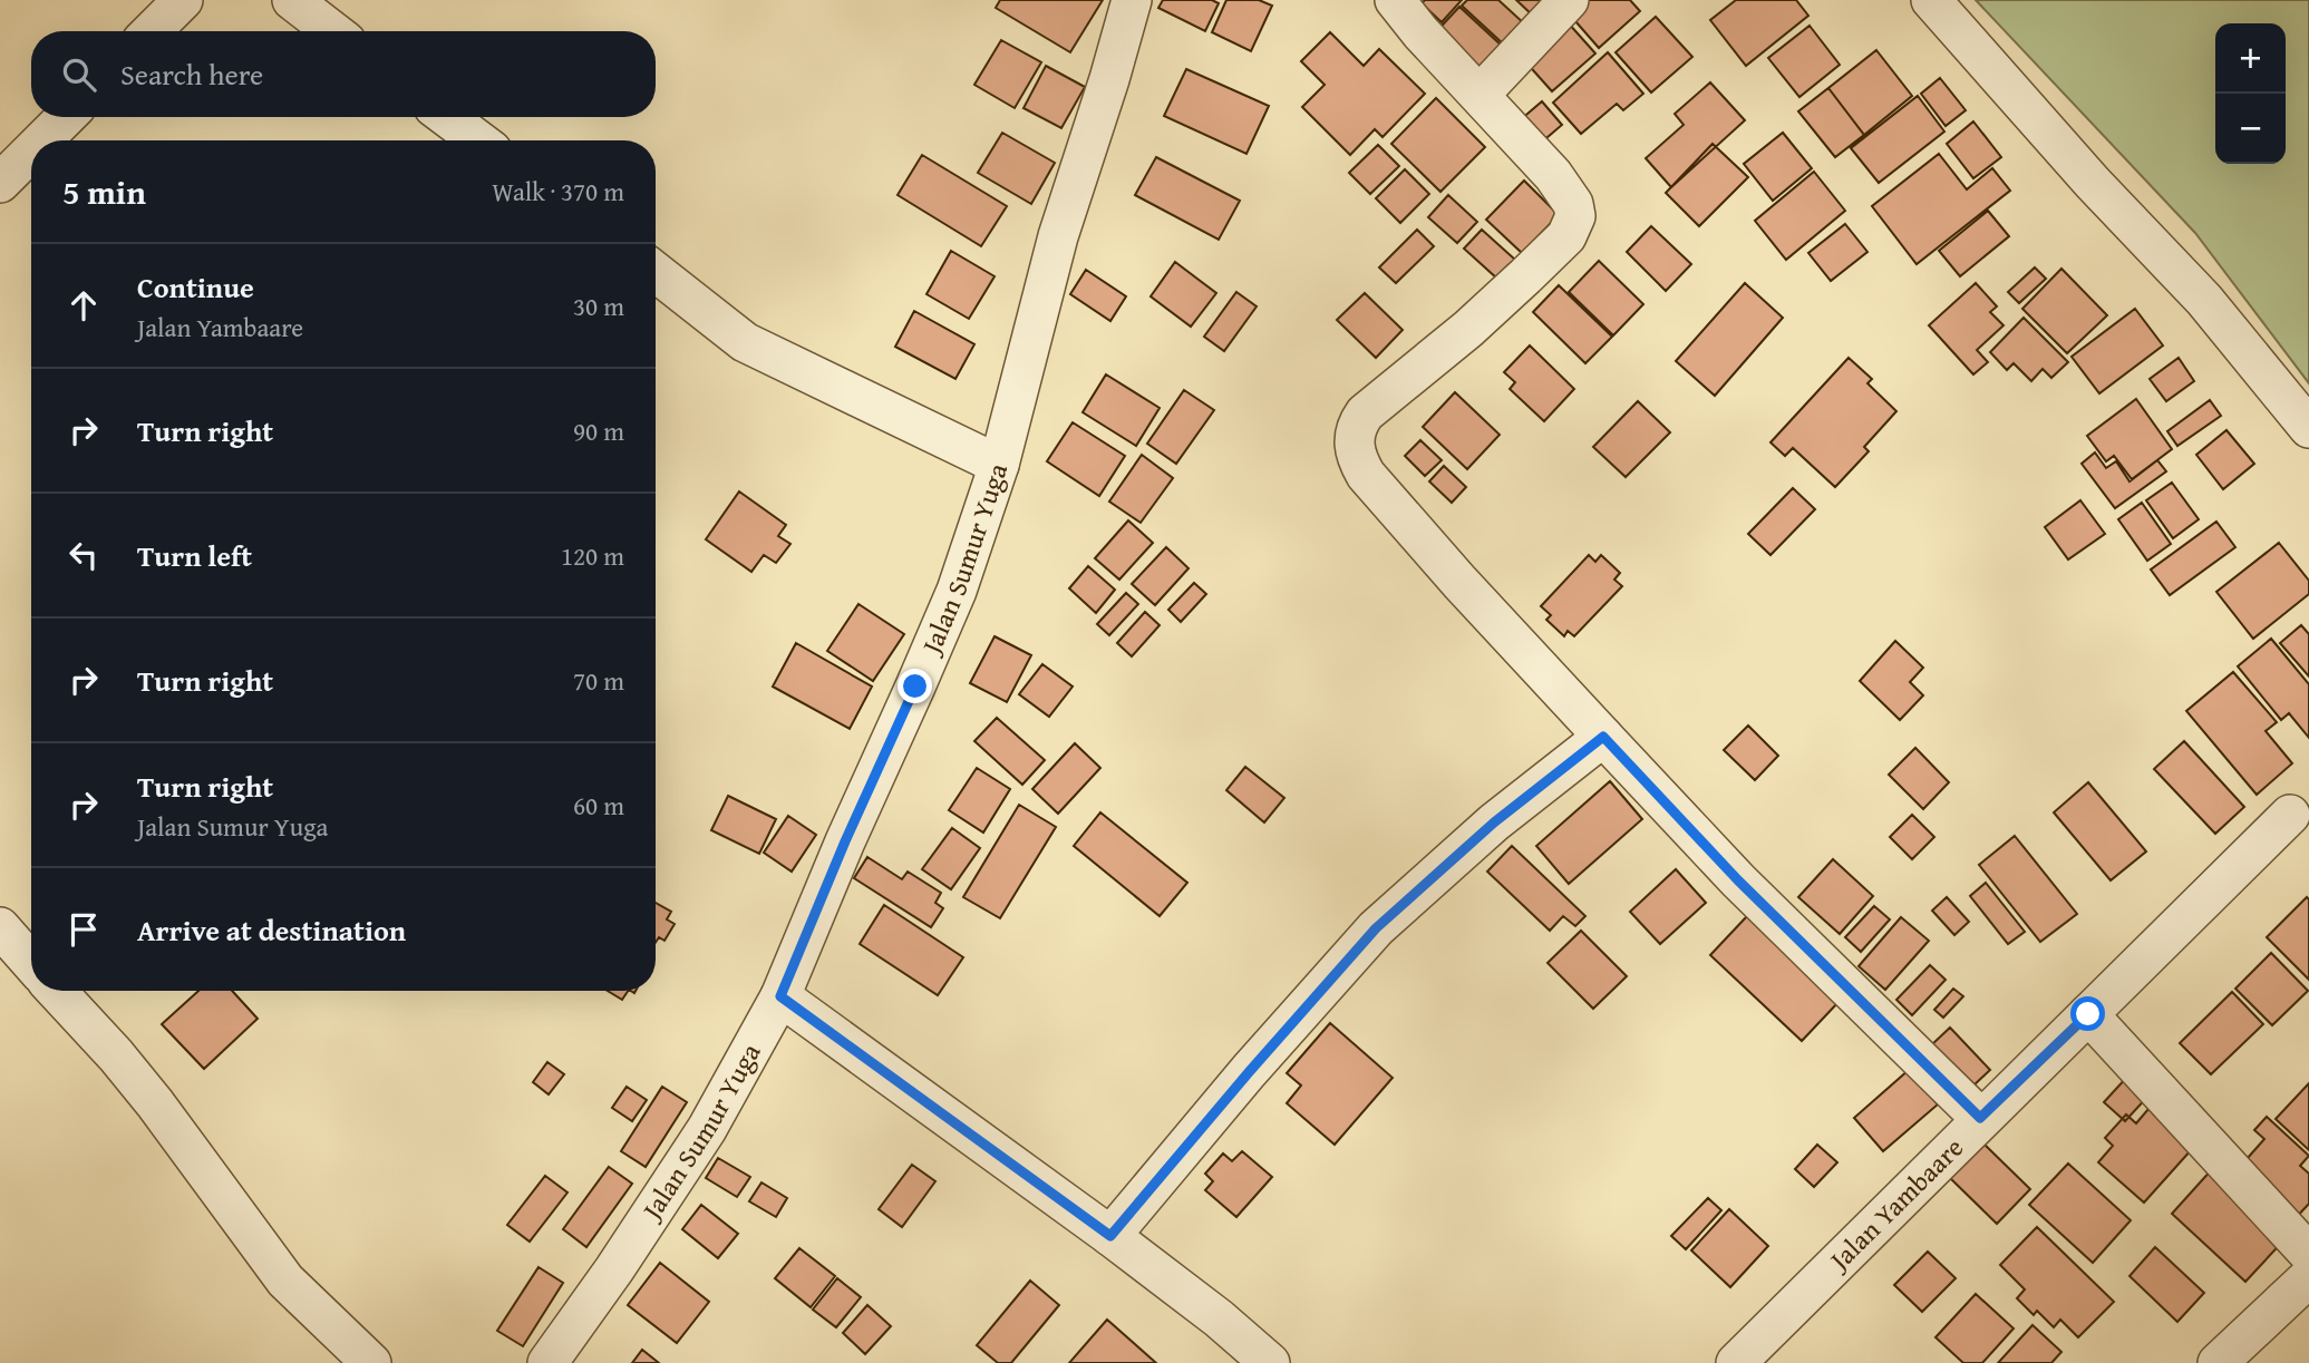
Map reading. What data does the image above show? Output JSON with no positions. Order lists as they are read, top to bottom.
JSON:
{
  "streets": {
    "street": ["Jalan Sumur Yuga", "Jalan Yambaare"]
  },
  "page": {
    "map_buttons": ["+", "−"],
    "search": "Search here",
    "heading": ["5 min", "Walk · 370 m"],
    "list": [
      ["Continue", "Jalan Yambaare", "30 m"],
      ["Turn right", "90 m"],
      ["Turn left", "120 m"],
      ["Turn right", "70 m"],
      ["Turn right", "Jalan Sumur Yuga", "60 m"],
      "Arrive at destination"
    ]
  }
}
